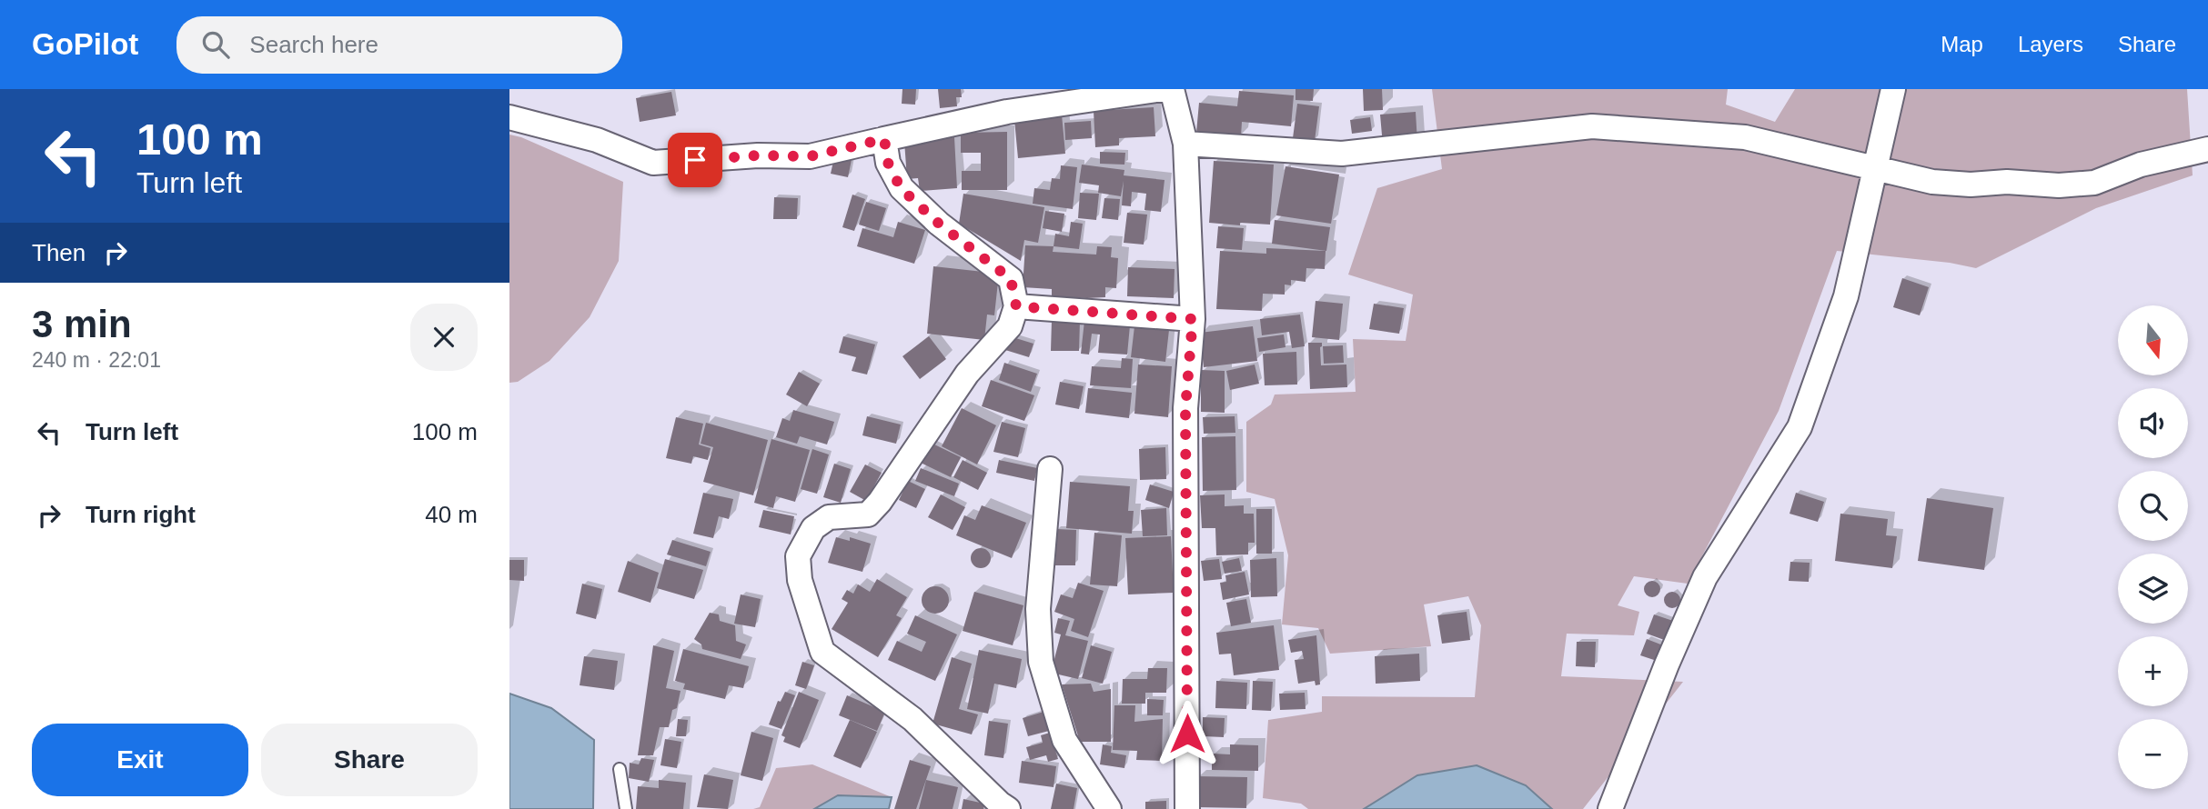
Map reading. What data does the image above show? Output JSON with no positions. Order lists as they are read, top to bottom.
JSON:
{
  "north": "bottom",
  "page": {
    "header": "GoPilot",
    "search": "Search here",
    "nav": ["Map", "Layers", "Share"],
    "turn": ["100 m", "Turn left"],
    "then": "Then",
    "heading": ["3 min", "240 m · 22:01"],
    "map_buttons": ["+", "−"],
    "list": [
      {
        "name": "Turn left",
        "value": "100 m"
      },
      {
        "name": "Turn right",
        "value": "40 m"
      }
    ],
    "buttons": ["Exit", "Share"]
  }
}
